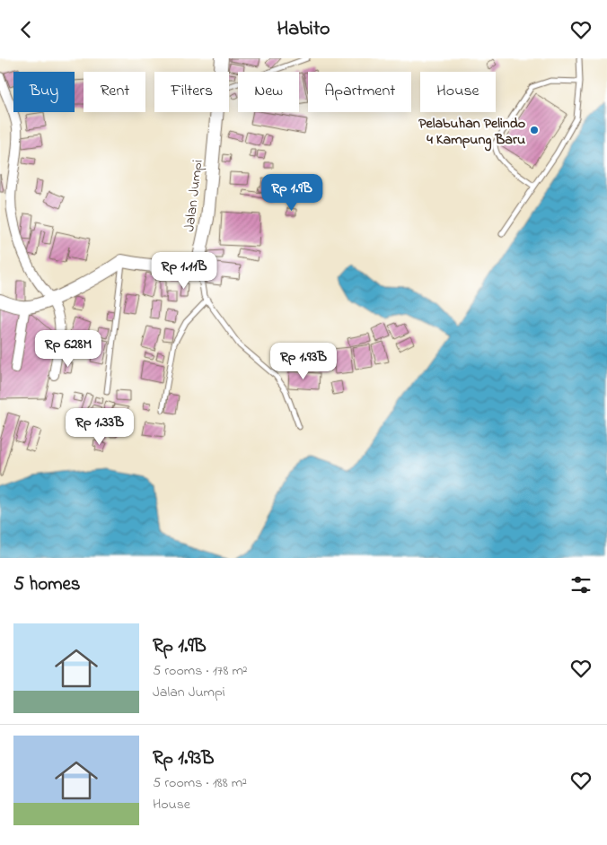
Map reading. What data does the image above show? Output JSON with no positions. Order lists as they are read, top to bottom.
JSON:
{
  "streets": {
    "street": ["Jalan Jumpi"]
  },
  "places": ["Pelabuhan Pelindo 4 Kampung Baru"],
  "page": {
    "header": "Habito",
    "chip": [
      "Buy",
      "Rent",
      "Filters",
      "New",
      "Apartment",
      "House"
    ],
    "price": [
      "Rp 1.9B",
      "Rp 1.11B",
      "Rp 628M",
      "Rp 1.93B",
      "Rp 1.33B"
    ],
    "heading": "5 homes",
    "list": [
      {
        "name": "Rp 1.9B",
        "note": "5 rooms · 178 m² · Jalan Jumpi"
      },
      {
        "name": "Rp 1.93B",
        "note": "5 rooms · 188 m² · House"
      }
    ]
  }
}
